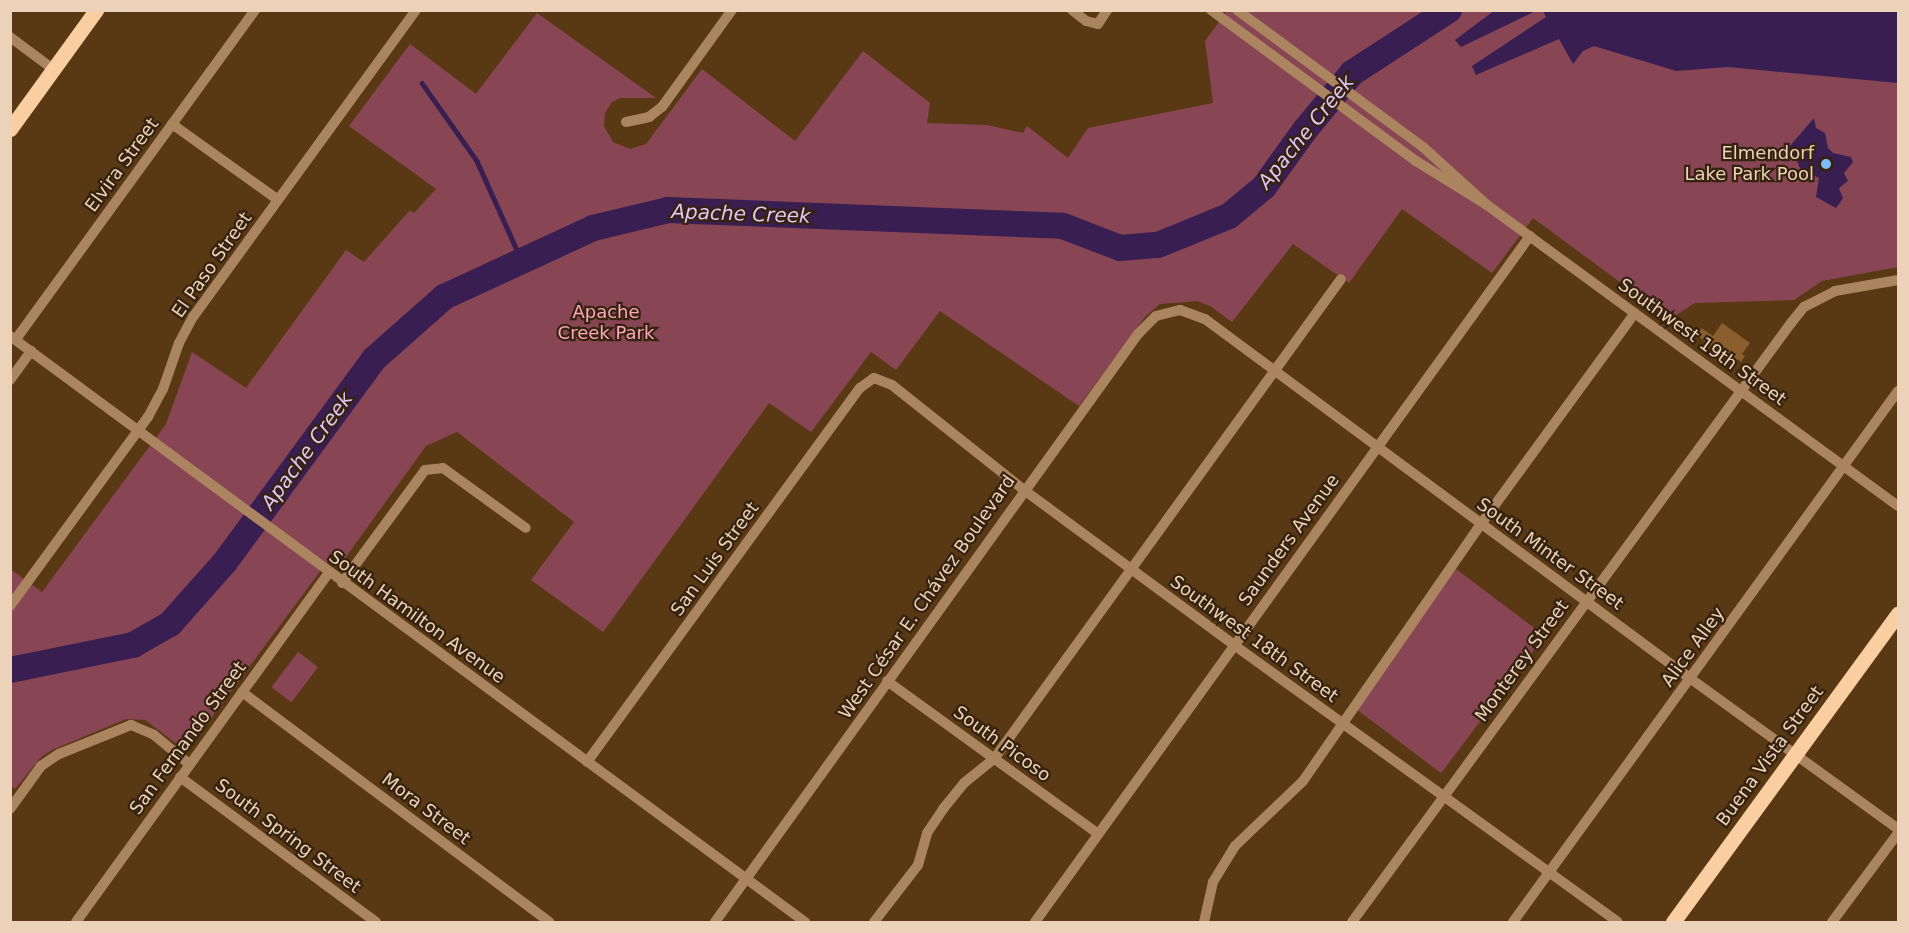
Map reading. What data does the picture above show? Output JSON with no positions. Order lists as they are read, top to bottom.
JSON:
{
  "streets": {
    "main road": ["Buena Vista Street"],
    "street": [
      "Elvira Street",
      "El Paso Street",
      "Southwest 19th Street",
      "Saunders Avenue",
      "South Minter Street",
      "San Luis Street",
      "West César E. Chávez Boulevard",
      "South Hamilton Avenue",
      "Southwest 18th Street",
      "Alice Alley",
      "Monterey Street",
      "San Fernando Street",
      "South Picoso",
      "Mora Street",
      "South Spring Street"
    ]
  },
  "crossings": [
    ["Elvira Street", "South Hamilton Avenue"],
    ["El Paso Street", "South Hamilton Avenue"],
    ["Southwest 19th Street", "Saunders Avenue"],
    ["Southwest 19th Street", "Alice Alley"],
    ["Southwest 19th Street", "Monterey Street"],
    ["Saunders Avenue", "South Minter Street"],
    ["Saunders Avenue", "Southwest 18th Street"],
    ["Saunders Avenue", "South Picoso"],
    ["South Minter Street", "West César E. Chávez Boulevard"],
    ["South Minter Street", "Alice Alley"],
    ["South Minter Street", "Monterey Street"],
    ["South Minter Street", "Buena Vista Street"],
    ["San Luis Street", "South Hamilton Avenue"],
    ["San Luis Street", "Southwest 18th Street"],
    ["West César E. Chávez Boulevard", "South Hamilton Avenue"],
    ["West César E. Chávez Boulevard", "Southwest 18th Street"],
    ["West César E. Chávez Boulevard", "South Picoso"],
    ["South Hamilton Avenue", "San Fernando Street"],
    ["Southwest 18th Street", "Alice Alley"],
    ["Southwest 18th Street", "Monterey Street"],
    ["San Fernando Street", "Mora Street"],
    ["San Fernando Street", "South Spring Street"]
  ],
  "water": ["Apache Creek"],
  "parks": ["Apache Creek Park"],
  "places": ["Elmendorf Lake Park Pool"]
}
